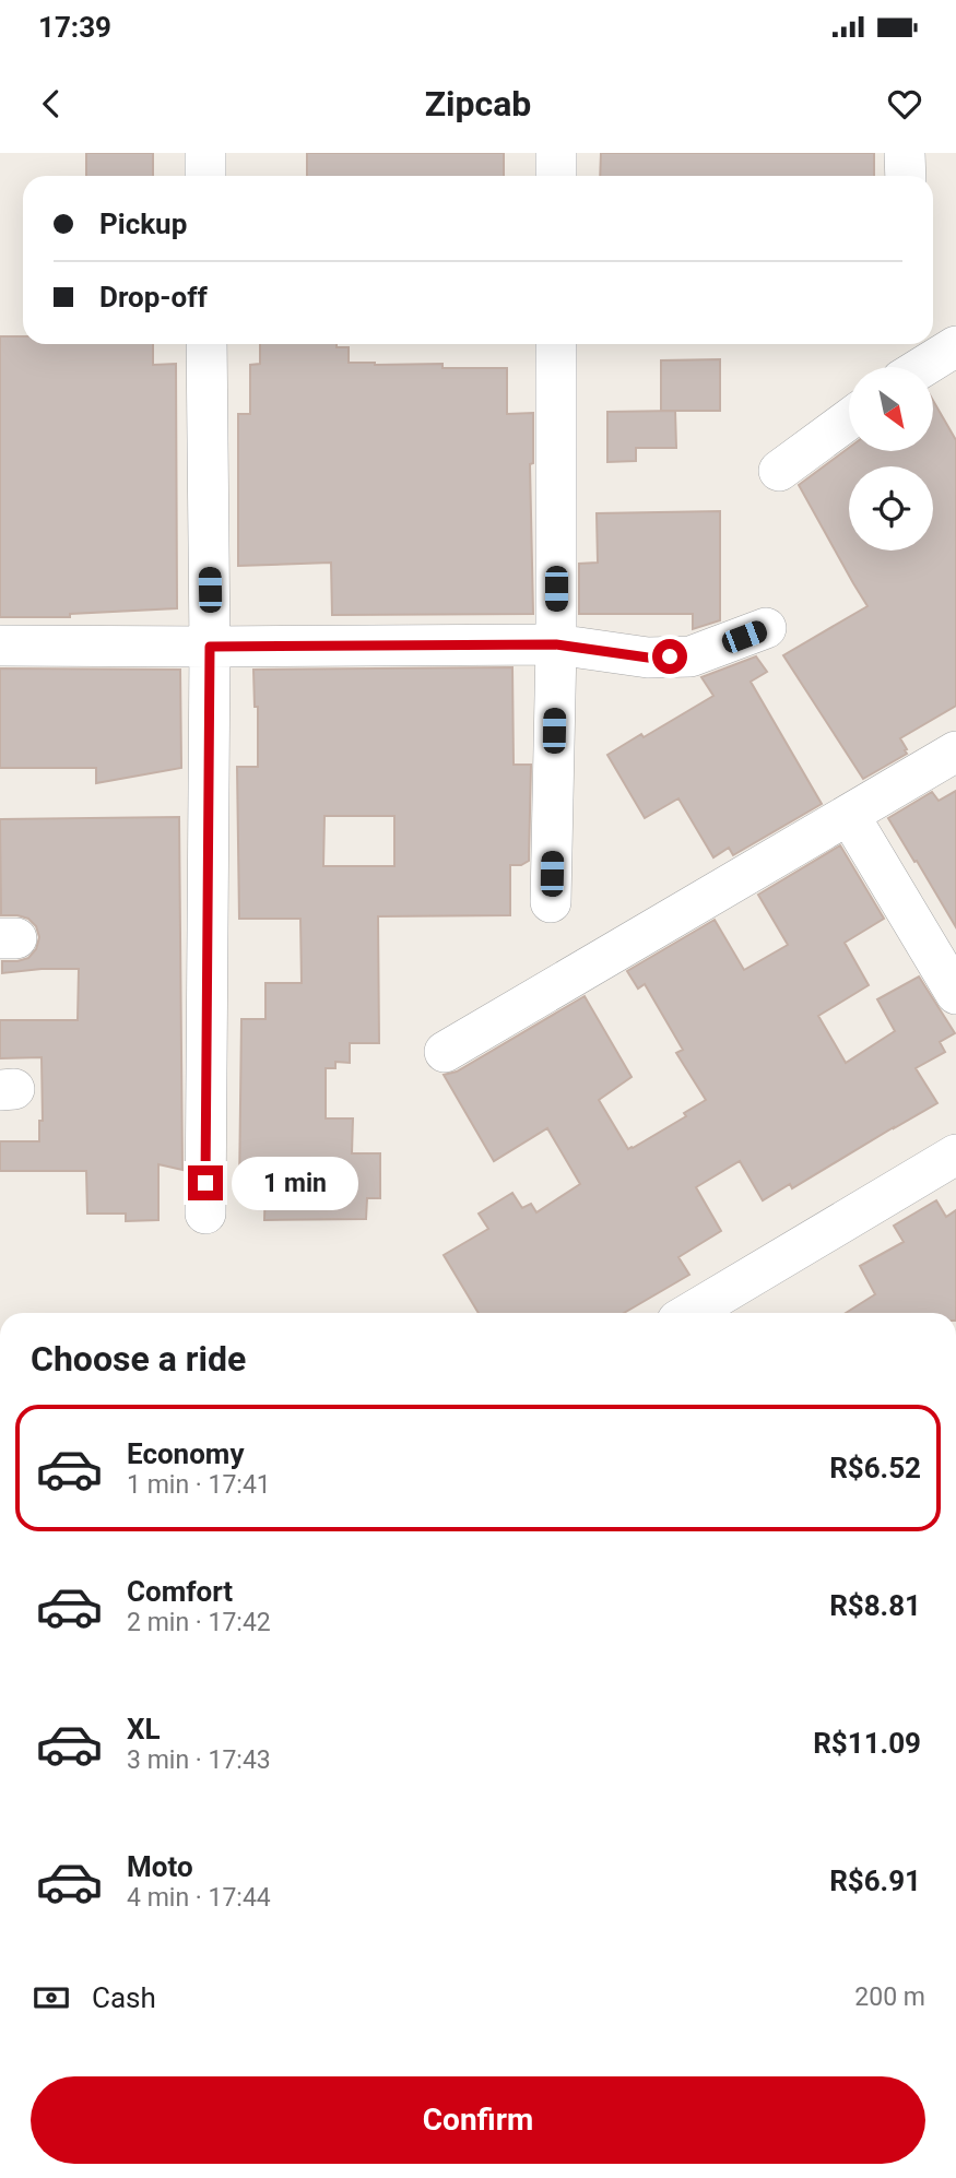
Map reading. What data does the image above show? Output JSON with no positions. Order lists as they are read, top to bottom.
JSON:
{
  "north": "bottom right",
  "page": {
    "status": "17:39",
    "header": "Zipcab",
    "banner": ["Pickup", "Drop-off"],
    "bubble": "1 min",
    "heading": "Choose a ride",
    "list": [
      {
        "name": "Economy",
        "note": "1 min · 17:41",
        "value": "R$6.52"
      },
      {
        "name": "Comfort",
        "note": "2 min · 17:42",
        "value": "R$8.81"
      },
      {
        "name": "XL",
        "note": "3 min · 17:43",
        "value": "R$11.09"
      },
      {
        "name": "Moto",
        "note": "4 min · 17:44",
        "value": "R$6.91"
      }
    ],
    "pay": ["Cash", "200 m"],
    "buttons": "Confirm"
  }
}
